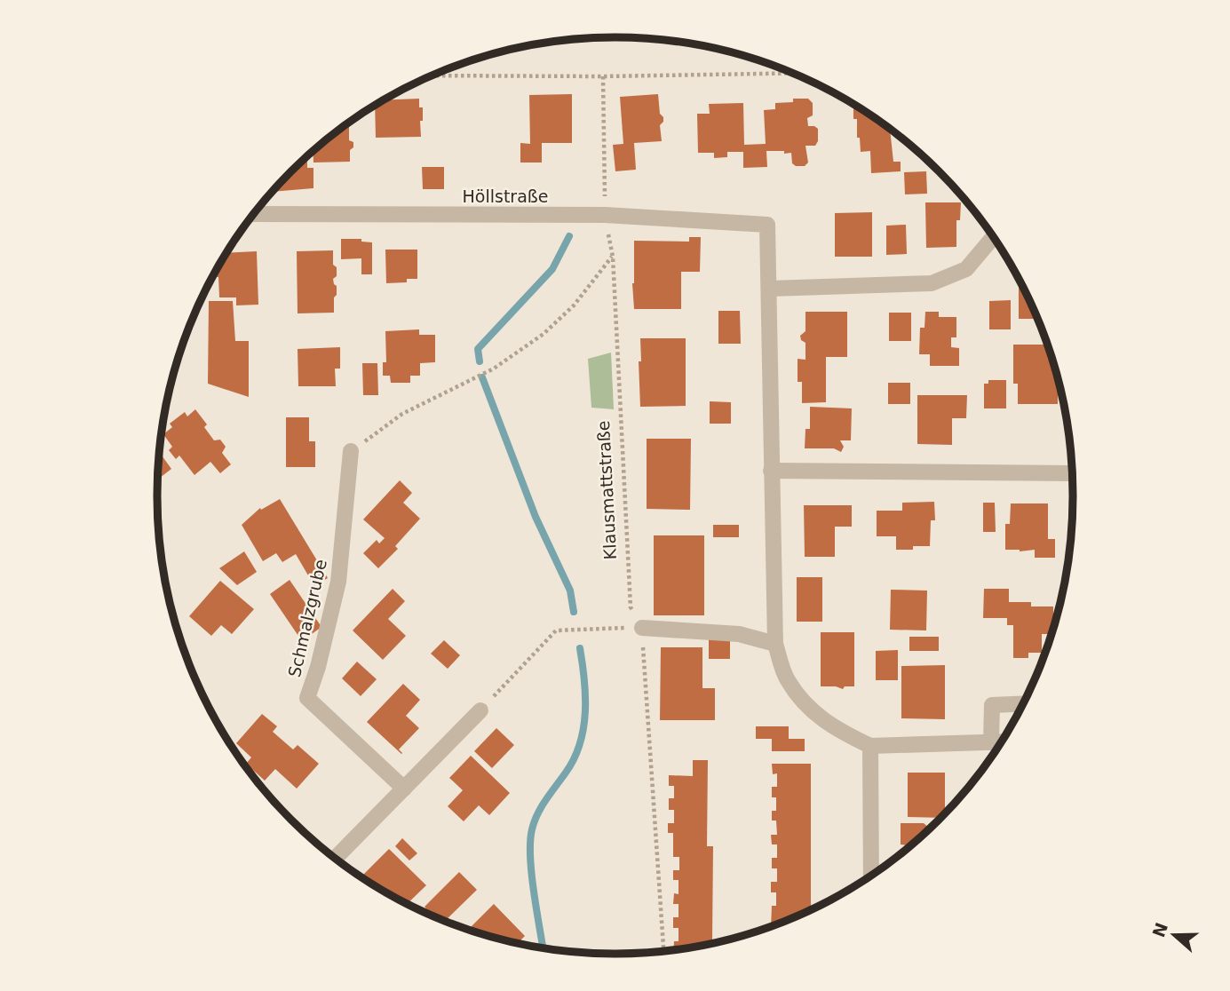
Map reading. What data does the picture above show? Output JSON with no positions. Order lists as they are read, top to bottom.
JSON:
{
  "streets": {
    "street": ["Höllstraße", "Schmalzgrube"],
    "path": ["Klausmattstraße"]
  },
  "crossings": [
    ["Höllstraße", "Klausmattstraße"]
  ],
  "north": "left"
}
